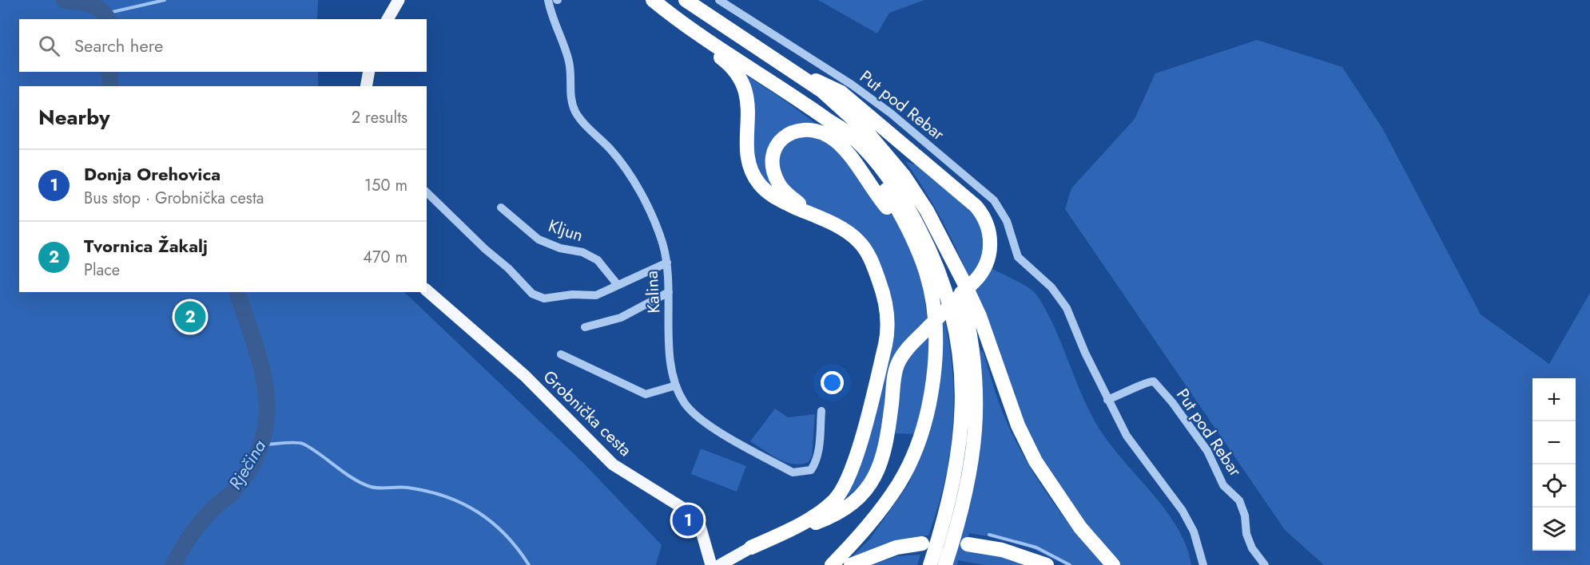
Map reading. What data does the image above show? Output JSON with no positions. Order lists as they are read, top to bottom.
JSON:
{
  "streets": {
    "main road": ["Grobnička cesta"],
    "street": ["Put pod Rebar", "Kljun", "Kalina"]
  },
  "water": ["Rječina"],
  "page": {
    "search": "Search here",
    "heading": ["Nearby", "2 results"],
    "list": [
      {
        "mark": "1",
        "name": "Donja Orehovica",
        "note": "Bus stop · Grobnička cesta",
        "value": "150 m"
      },
      {
        "mark": "2",
        "name": "Tvornica Žakalj",
        "note": "Place",
        "value": "470 m"
      }
    ],
    "pins": ["2", "1"],
    "map_buttons": ["+", "−"]
  }
}
